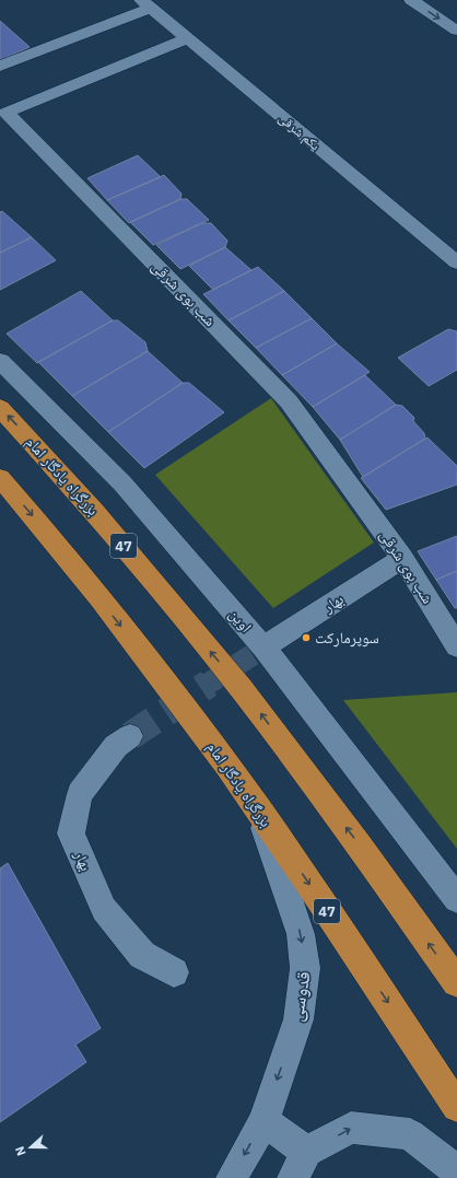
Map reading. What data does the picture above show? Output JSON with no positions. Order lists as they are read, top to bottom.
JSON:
{
  "streets": {
    "highway": ["بزرگراه یادگار امام", "47"],
    "street": [
      "یکم شرقی",
      "شب بوی شرقی",
      "بهار",
      "اوین",
      "قدوسی"
    ]
  },
  "crossings": [
    ["یکم شرقی", "شب بوی شرقی"],
    ["شب بوی شرقی", "بهار"],
    ["بزرگراه یادگار امام", "قدوسی"],
    ["بهار", "اوین"]
  ],
  "one_way": ["قدوسی"],
  "places": ["سوپرمارکت"],
  "north": "left"
}
